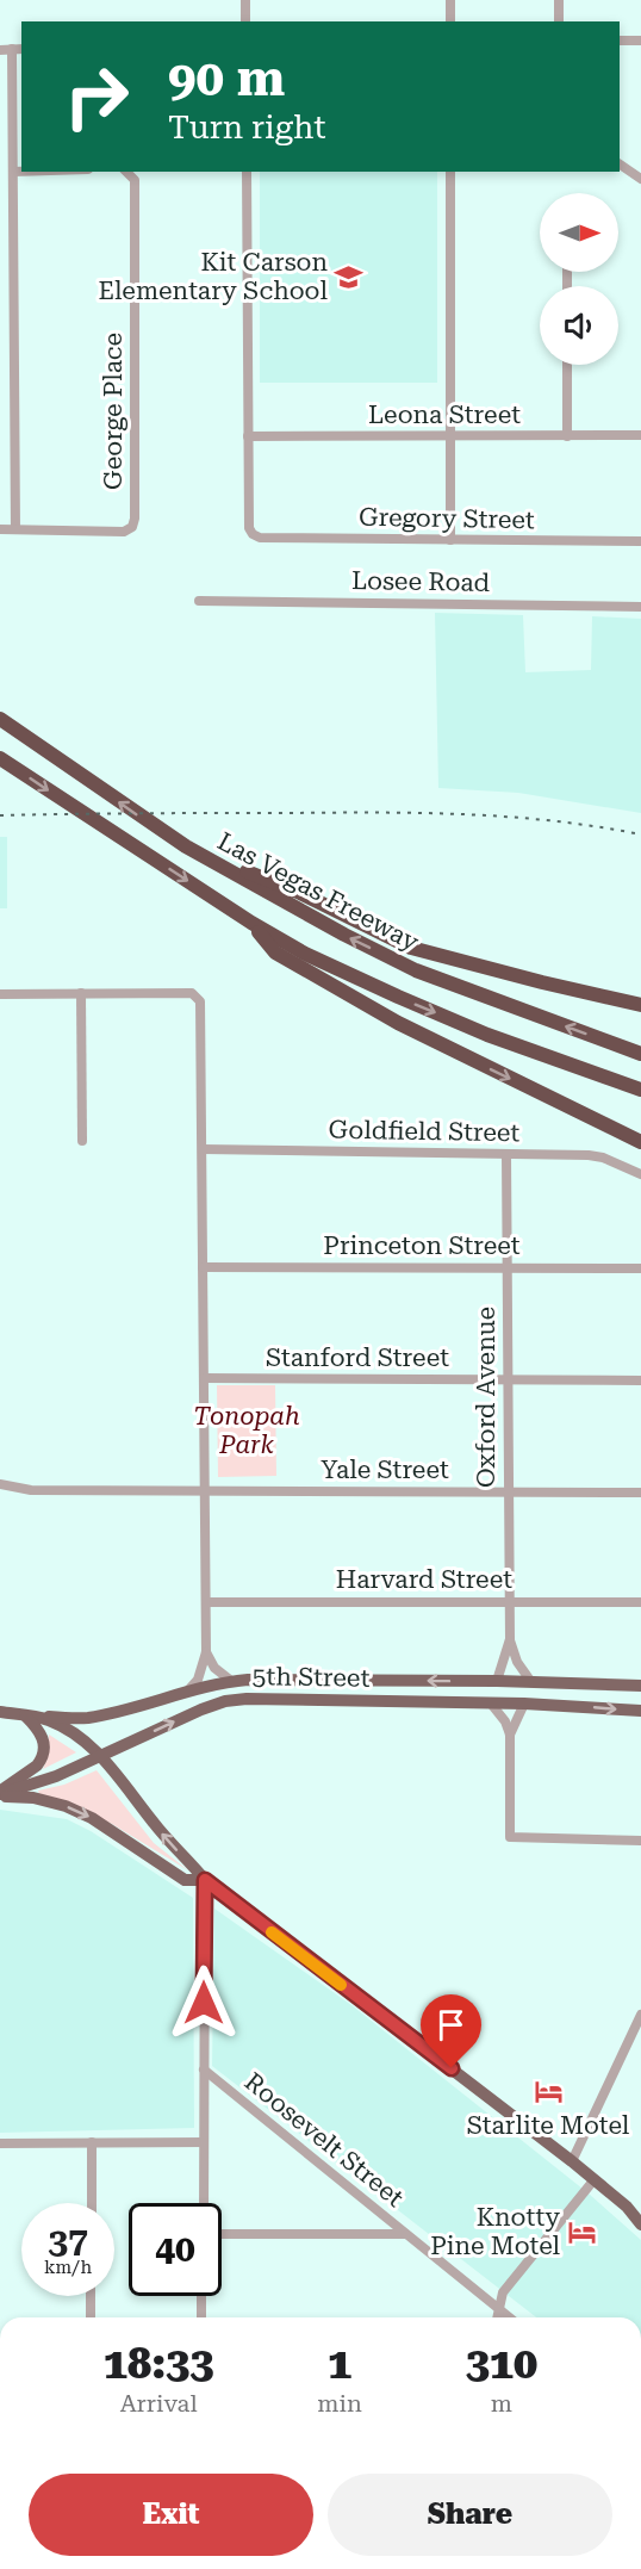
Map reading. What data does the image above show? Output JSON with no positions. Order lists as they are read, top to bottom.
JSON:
{
  "streets": {
    "highway": ["Las Vegas Freeway"],
    "main road": ["5th Street"],
    "street": [
      "George Place",
      "Leona Street",
      "Gregory Street",
      "Losee Road",
      "Goldfield Street",
      "Princeton Street",
      "Stanford Street",
      "Oxford Avenue",
      "Yale Street",
      "Harvard Street",
      "Roosevelt Street"
    ]
  },
  "crossings": [
    ["Leona Street", "Gregory Street"],
    ["Goldfield Street", "Oxford Avenue"],
    ["Princeton Street", "Oxford Avenue"],
    ["Stanford Street", "Oxford Avenue"],
    ["Oxford Avenue", "Yale Street"],
    ["Oxford Avenue", "Harvard Street"],
    ["Oxford Avenue", "5th Street"]
  ],
  "parks": ["Tonopah Park"],
  "places": {
    "school or university": ["Kit Carson Elementary School"],
    "hotel": ["Starlite Motel", "Knotty Pine Motel"]
  },
  "north": "right",
  "page": {
    "turn": ["90 m", "Turn right"],
    "speed": "37 km/h",
    "limit": "40",
    "eta": [
      "18:33",
      "Arrival",
      "1",
      "min",
      "310",
      "m"
    ],
    "buttons": ["Exit", "Share"]
  }
}
